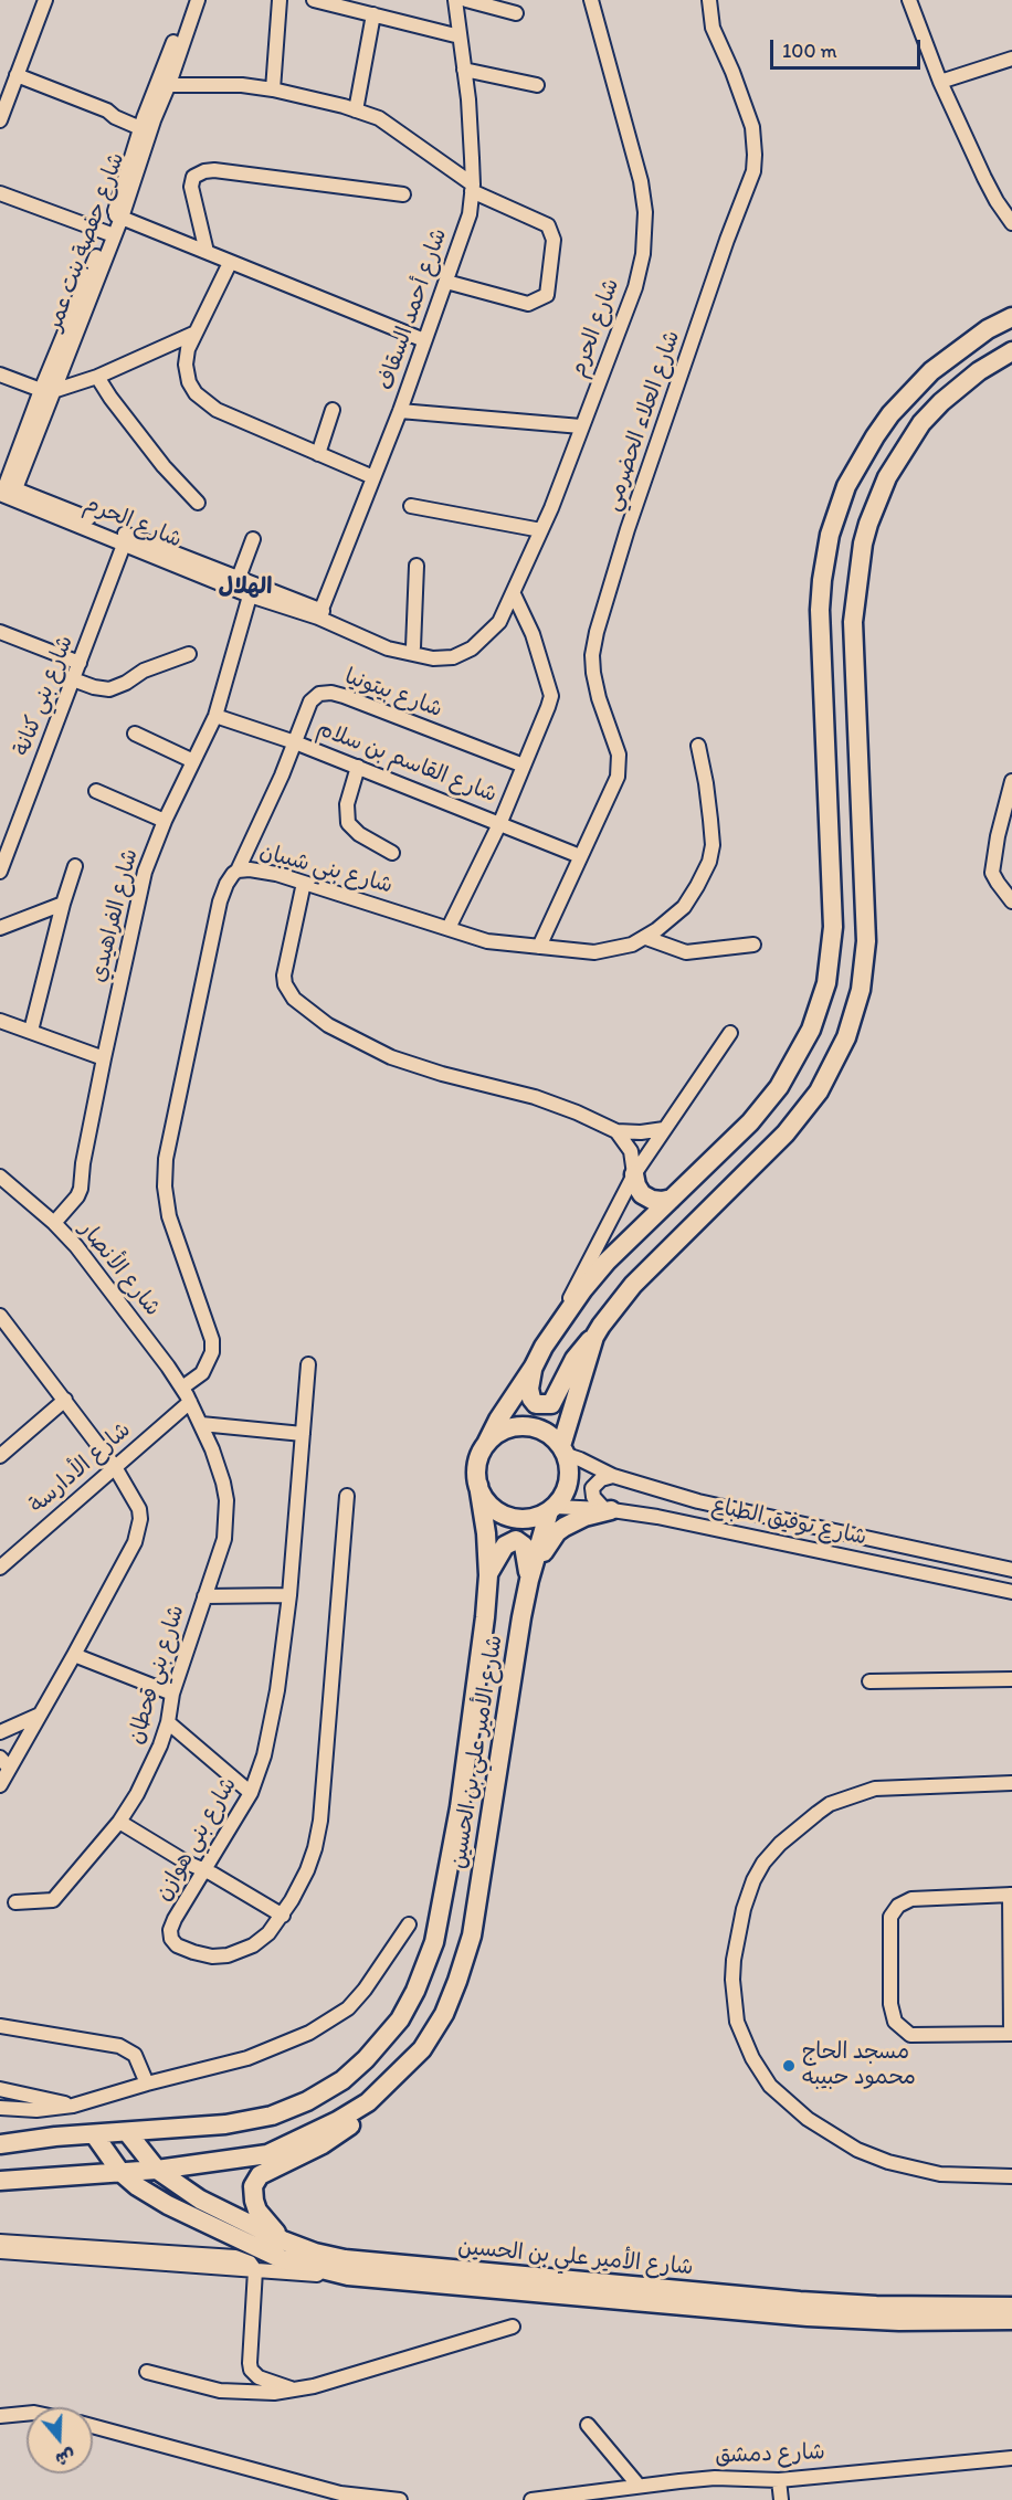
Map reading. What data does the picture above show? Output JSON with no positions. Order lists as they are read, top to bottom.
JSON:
{
  "streets": {
    "main road": ["شارع الأمير علي بن الحسين"],
    "street": [
      "شارع حفصة بنت عمر",
      "شارع أحمد السقاف",
      "شارع الحرم",
      "شارع العلاء الحضرمي",
      "شارع بيتونيا",
      "شارع بني كنانة",
      "شارع القاسم بن سلام",
      "شارع بني شيبان",
      "شارع الفراهيدي",
      "شارع الأنصار",
      "شارع الأدارسة",
      "شارع توفيق الطباع",
      "شارع بني قحطان",
      "شارع بني هوازن",
      "شارع دمشق"
    ]
  },
  "crossings": [
    ["شارع حفصة بنت عمر", "شارع الحرم"],
    ["شارع أحمد السقاف", "شارع الحرم"],
    ["شارع الحرم", "شارع بني كنانة"],
    ["شارع الحرم", "شارع الفراهيدي"],
    ["شارع العلاء الحضرمي", "شارع القاسم بن سلام"],
    ["شارع العلاء الحضرمي", "شارع بني شيبان"],
    ["شارع بيتونيا", "شارع القاسم بن سلام"],
    ["شارع بيتونيا", "شارع بني شيبان"],
    ["شارع القاسم بن سلام", "شارع الفراهيدي"],
    ["شارع بني شيبان", "شارع الأنصار"],
    ["شارع الفراهيدي", "شارع الأنصار"],
    ["شارع الأنصار", "شارع الأدارسة"],
    ["شارع الأنصار", "شارع بني قحطان"],
    ["شارع الأدارسة", "شارع بني قحطان"],
    ["شارع توفيق الطباع", "شارع الأمير علي بن الحسين"]
  ],
  "districts": ["الهلال"],
  "places": ["مسجد الحاج محمود حبيبه"],
  "scale_bar": "100 m",
  "north": "bottom"
}
